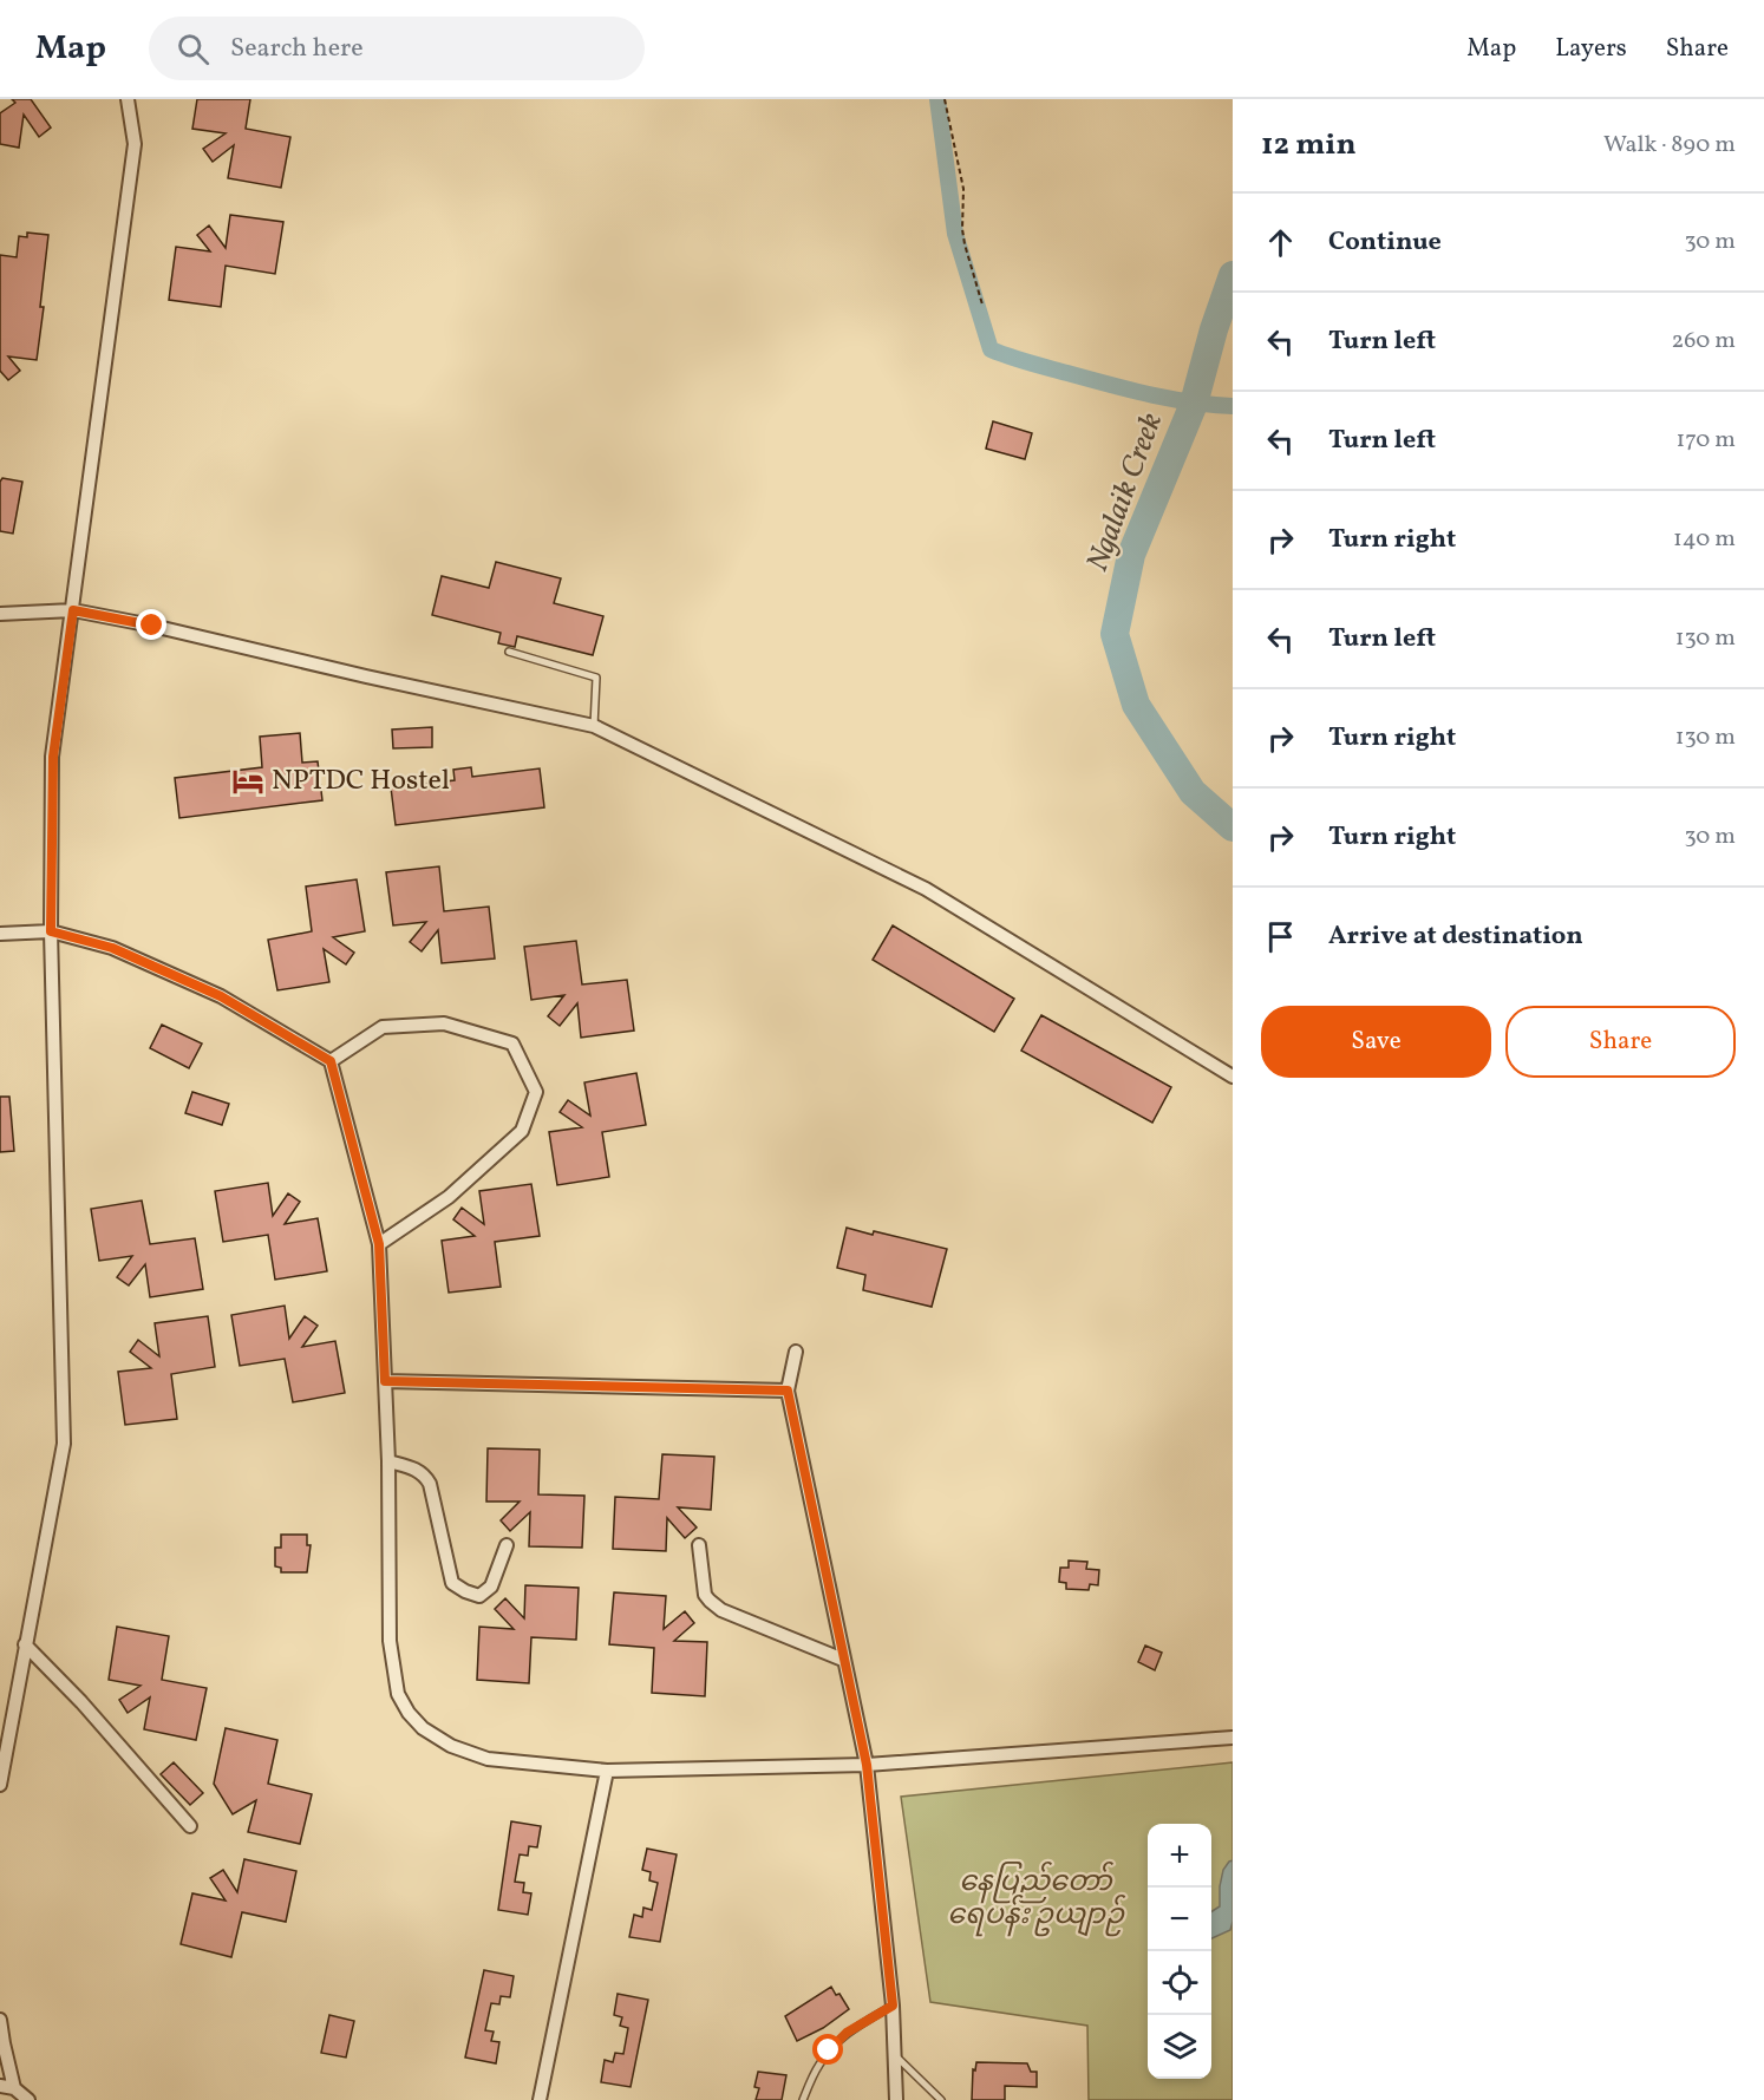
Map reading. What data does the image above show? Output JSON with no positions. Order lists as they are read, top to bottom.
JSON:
{
  "water": ["Ngalaik Creek"],
  "parks": ["နေပြည်တော် ရေပန်း ဥယျာဉ်"],
  "places": {
    "hotel": ["NPTDC Hostel"]
  },
  "page": {
    "header": "Map",
    "search": "Search here",
    "nav": ["Map", "Layers", "Share"],
    "heading": ["12 min", "Walk · 890 m"],
    "list": [
      ["Continue", "30 m"],
      ["Turn left", "260 m"],
      ["Turn left", "170 m"],
      ["Turn right", "140 m"],
      ["Turn left", "130 m"],
      ["Turn right", "130 m"],
      ["Turn right", "30 m"],
      "Arrive at destination"
    ],
    "buttons": ["Save", "Share"],
    "map_buttons": ["+", "−"]
  }
}
